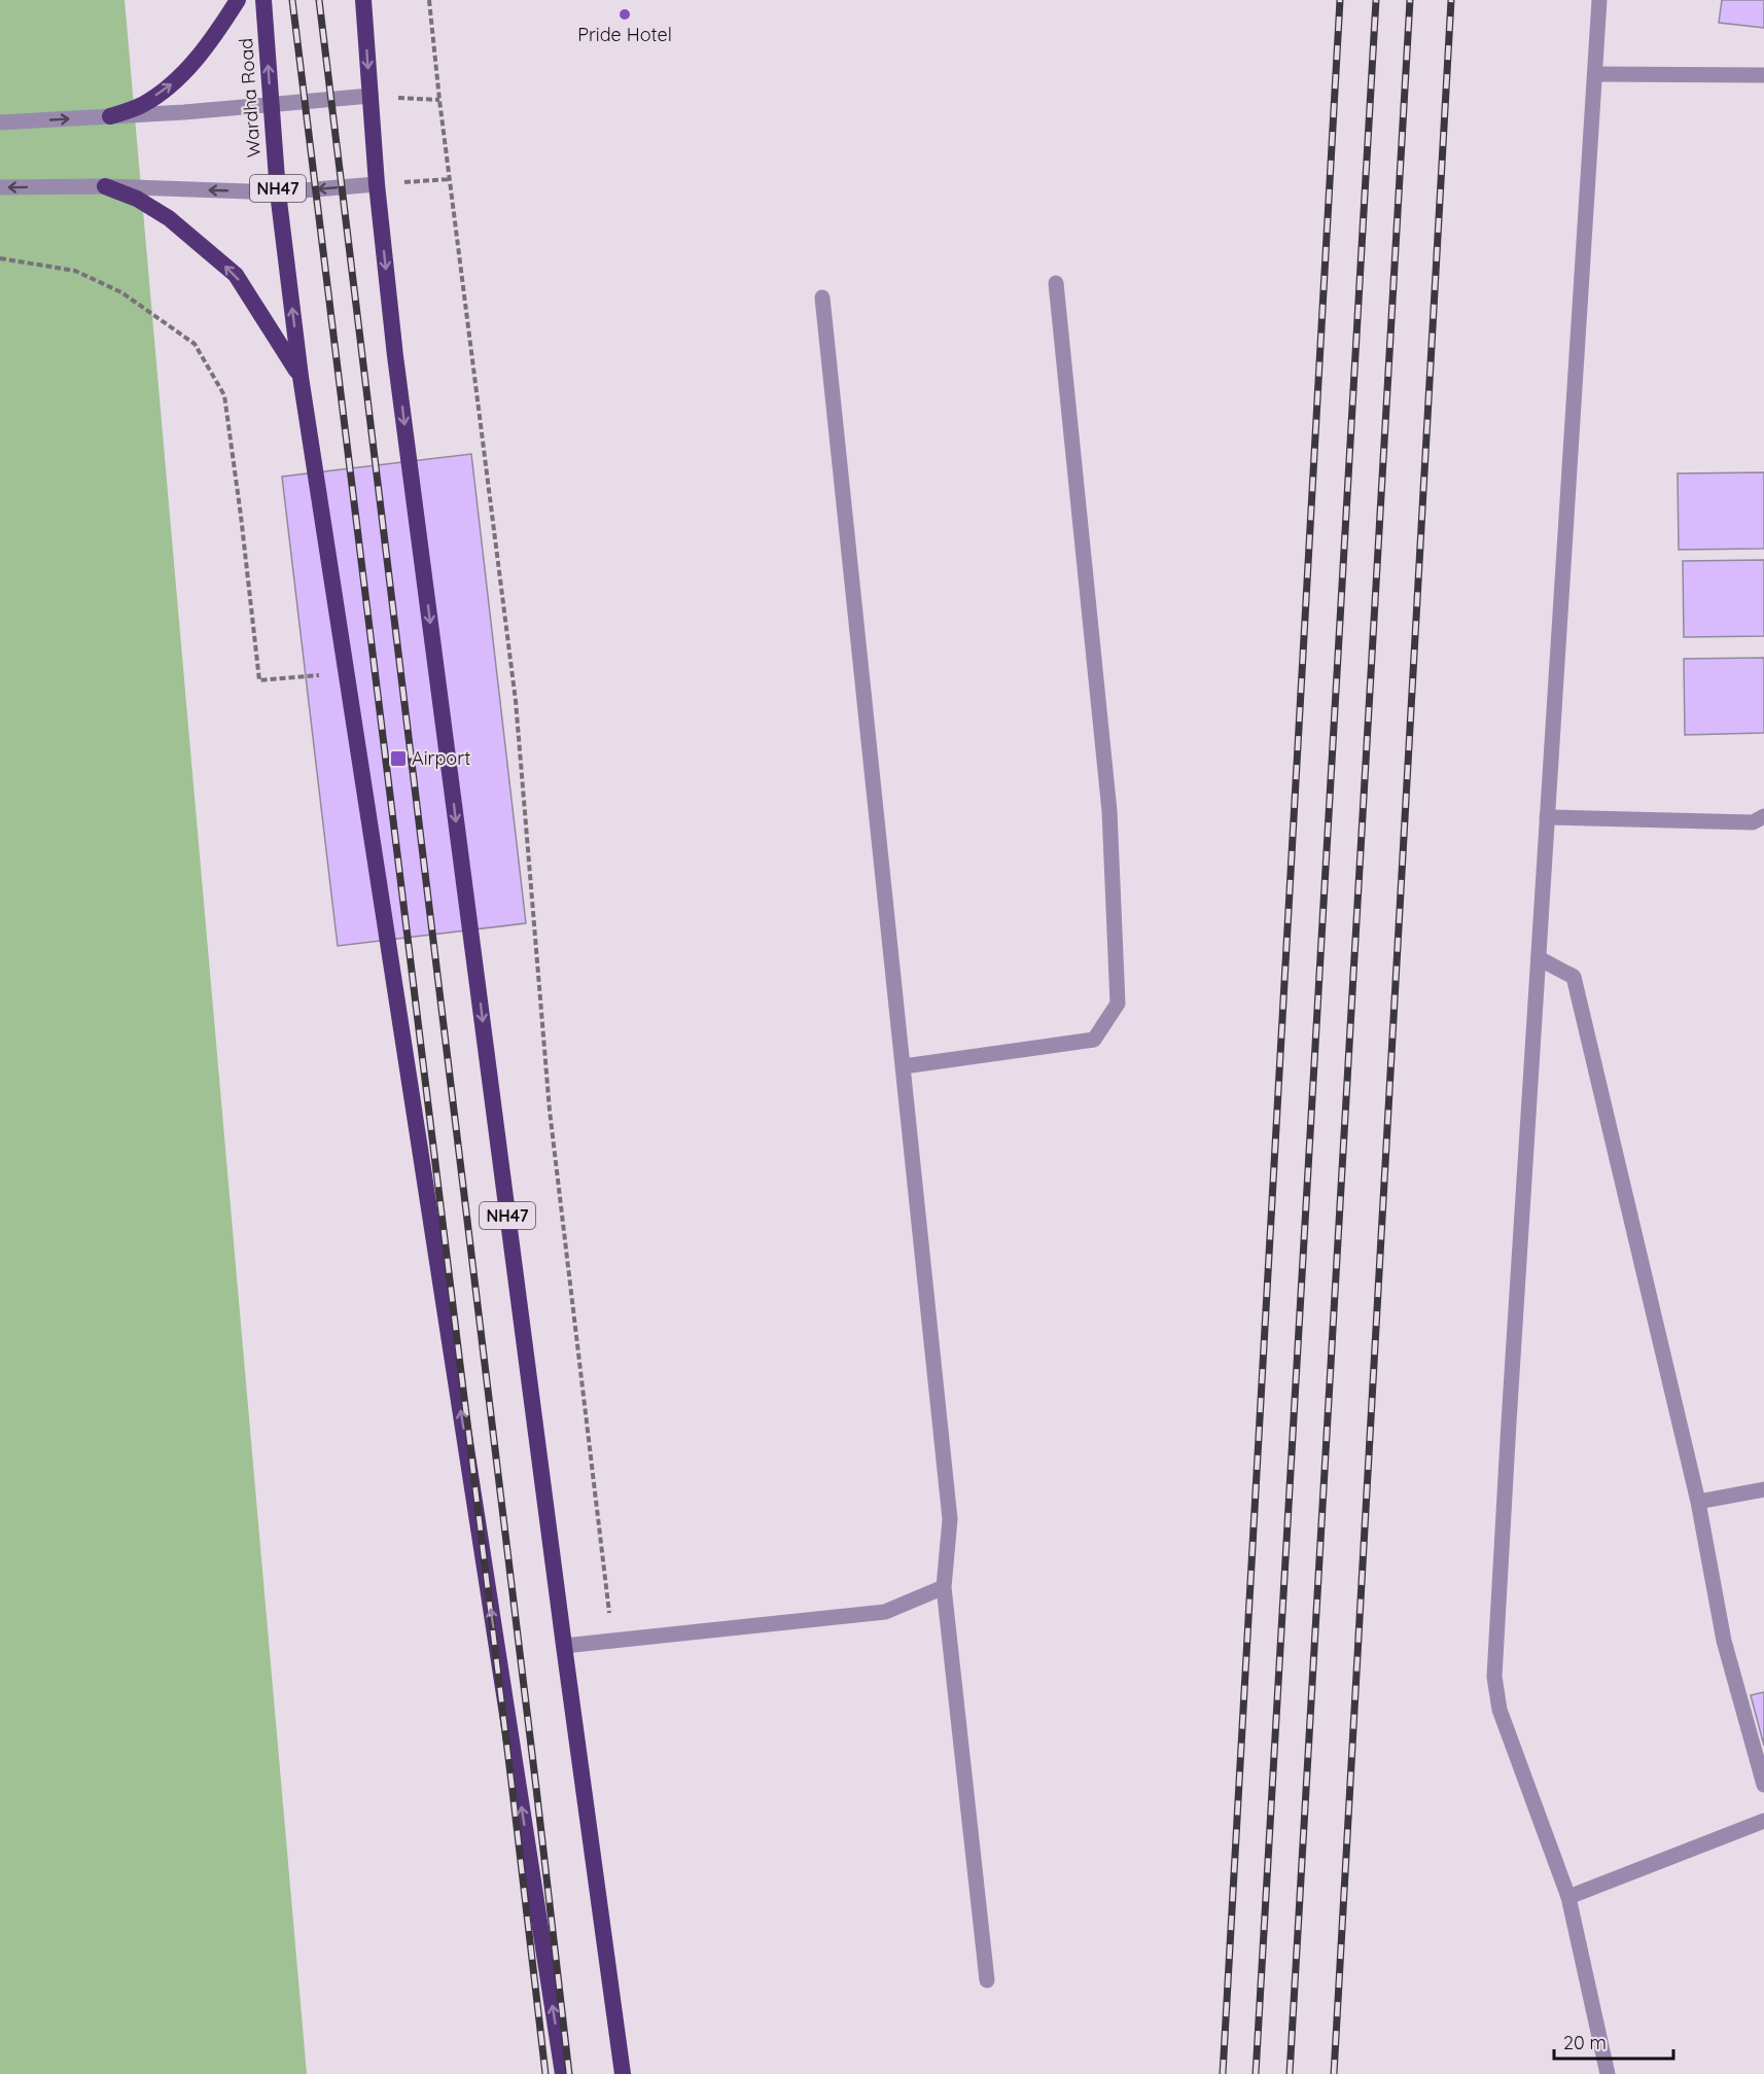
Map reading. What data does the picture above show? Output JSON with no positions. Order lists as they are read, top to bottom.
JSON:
{
  "streets": {
    "highway": ["Wardha Road", "NH47"]
  },
  "crossings": [
    ["Wardha Road", "NH47"]
  ],
  "places": {
    "other": ["Pride Hotel"],
    "transit": ["Airport"]
  },
  "scale_bar": "20 m"
}
